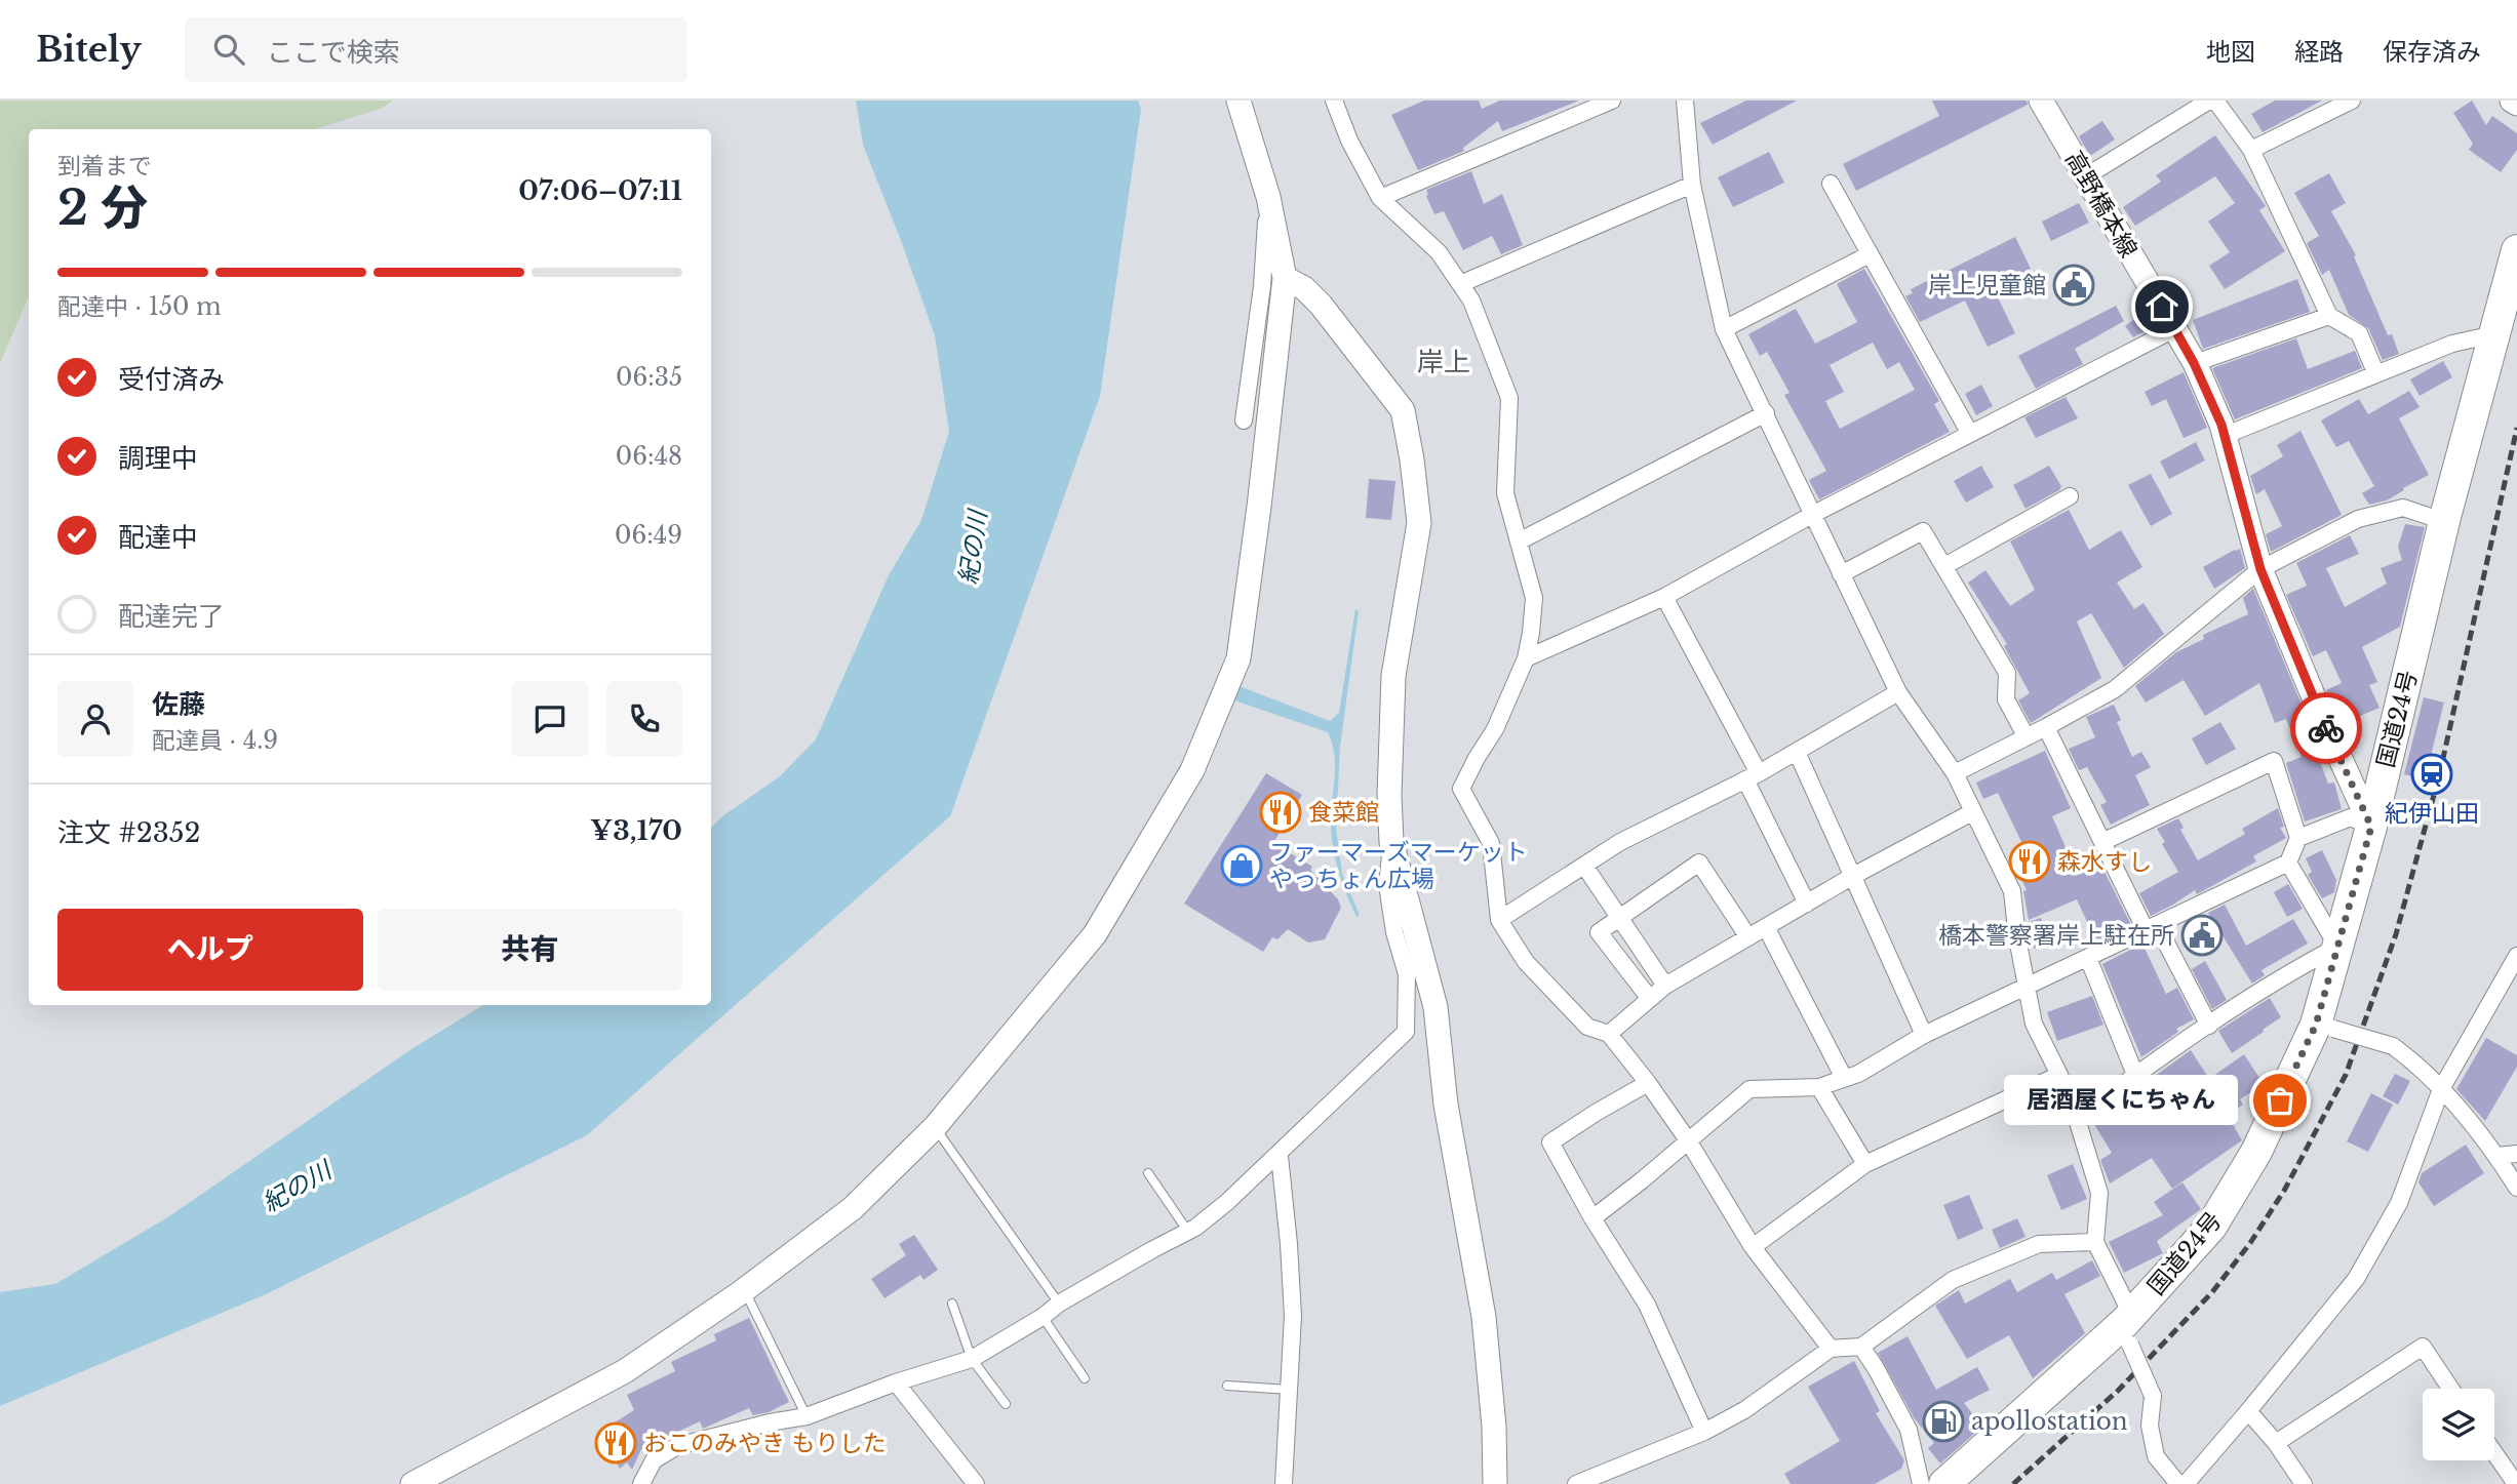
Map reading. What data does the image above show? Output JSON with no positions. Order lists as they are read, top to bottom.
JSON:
{
  "streets": {
    "highway": ["国道24号"],
    "street": ["高野橋本線"]
  },
  "crossings": [
    ["高野橋本線", "国道24号"]
  ],
  "districts": ["岸上"],
  "water": ["紀の川"],
  "places": {
    "public building": ["岸上児童館", "橋本警察署岸上駐在所"],
    "station": ["紀伊山田"],
    "restaurant": ["食菜館", "森水すし", "おこのみやき もりした"],
    "shop": ["ファーマーズマーケット やっちょん広場"],
    "other": ["居酒屋くにちゃん"],
    "fuel station": ["apollostation"]
  },
  "page": {
    "header": "Bitely",
    "search": "ここで検索",
    "nav": ["地図", "経路", "保存済み"],
    "heading": ["2 分", "到着まで", "07:06–07:11"],
    "panel": [
      "佐藤",
      "配達員 · 4.9",
      "注文 #2352",
      "¥3,170"
    ],
    "bar": "配達中 · 150 m",
    "list": [
      ["受付済み", "06:35"],
      ["調理中", "06:48"],
      ["配達中", "06:49"],
      "配達完了"
    ],
    "buttons": ["ヘルプ", "共有"],
    "bubble": "居酒屋くにちゃん"
  }
}
